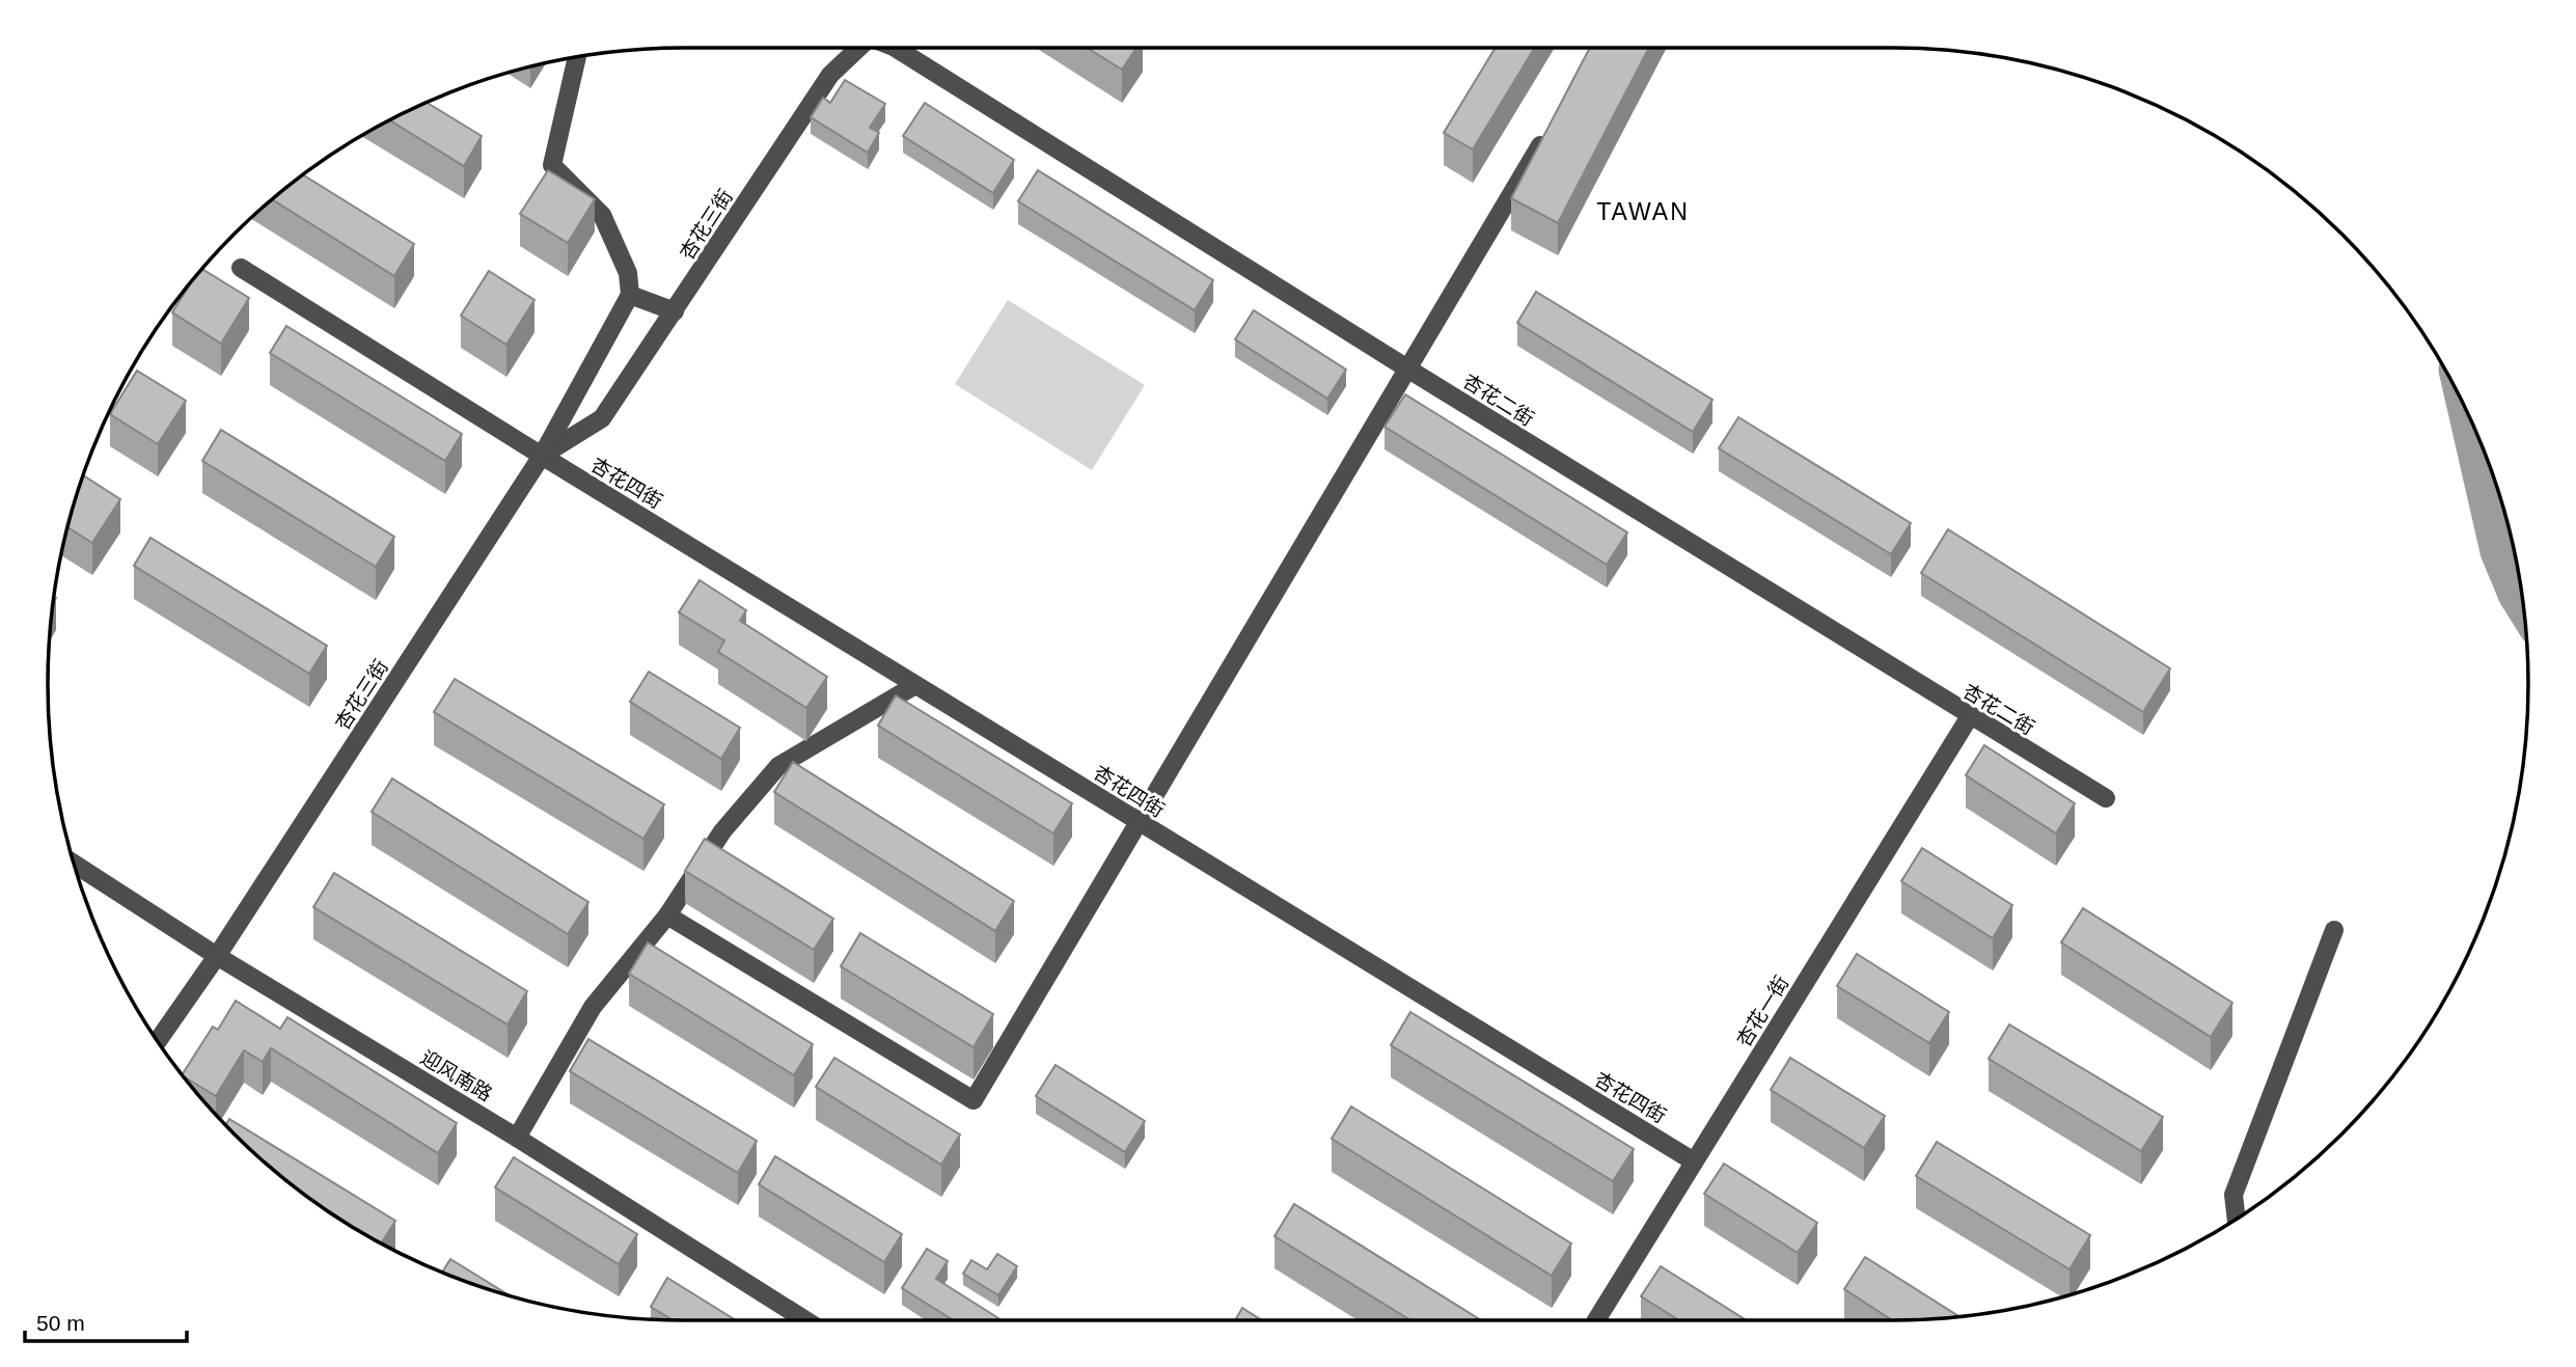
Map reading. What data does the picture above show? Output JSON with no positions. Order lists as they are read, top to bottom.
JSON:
{
  "streets": {
    "street": [
      "杏花三街",
      "杏花二街",
      "杏花四街",
      "杏花一街",
      "迎风南路"
    ]
  },
  "crossings": [
    ["杏花三街", "杏花四街"],
    ["杏花三街", "迎风南路"],
    ["杏花二街", "杏花一街"],
    ["杏花四街", "杏花一街"]
  ],
  "districts": ["TAWAN"],
  "scale_bar": "50 m"
}
